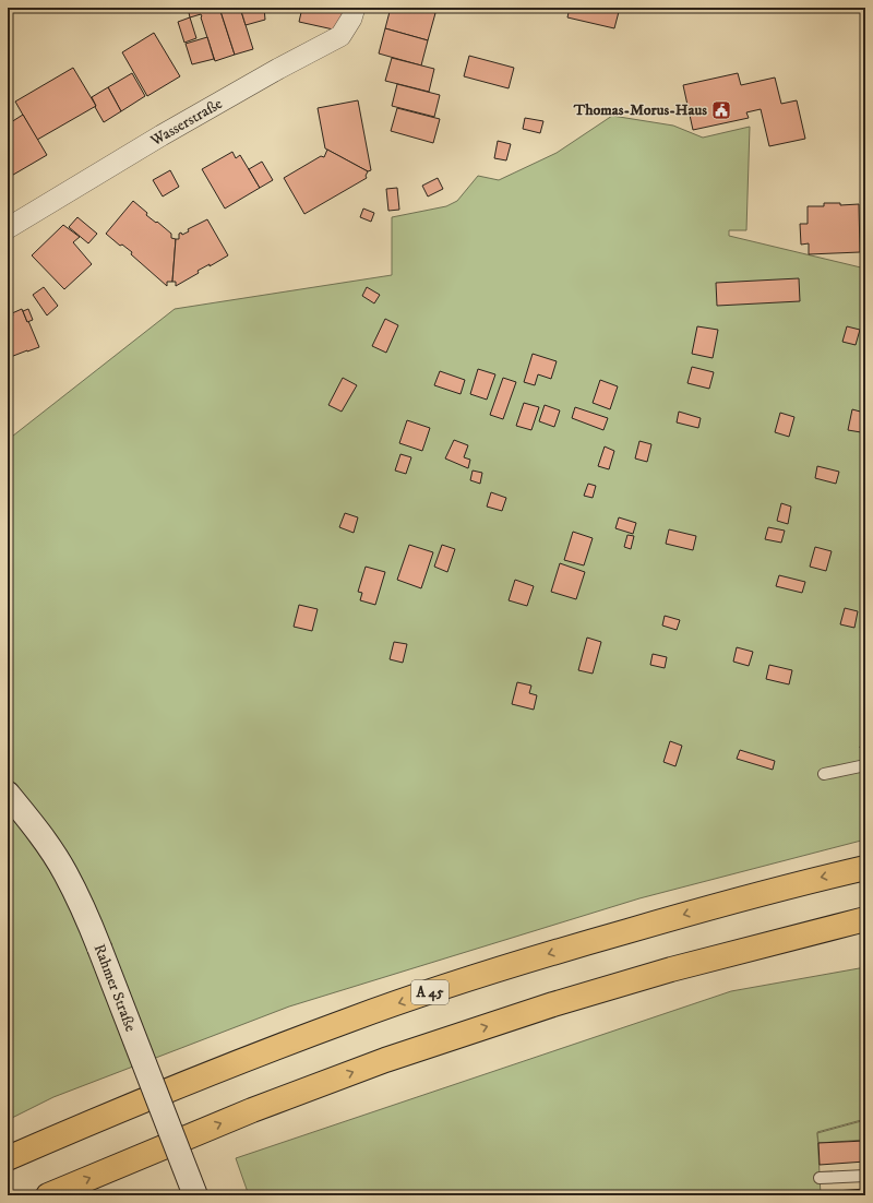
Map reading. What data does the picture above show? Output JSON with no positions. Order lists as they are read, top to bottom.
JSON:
{
  "streets": {
    "highway": ["A 45"],
    "main road": ["Rahmer Straße"],
    "street": ["Wasserstraße"]
  },
  "places": {
    "public building": ["Thomas-Morus-Haus"]
  }
}
